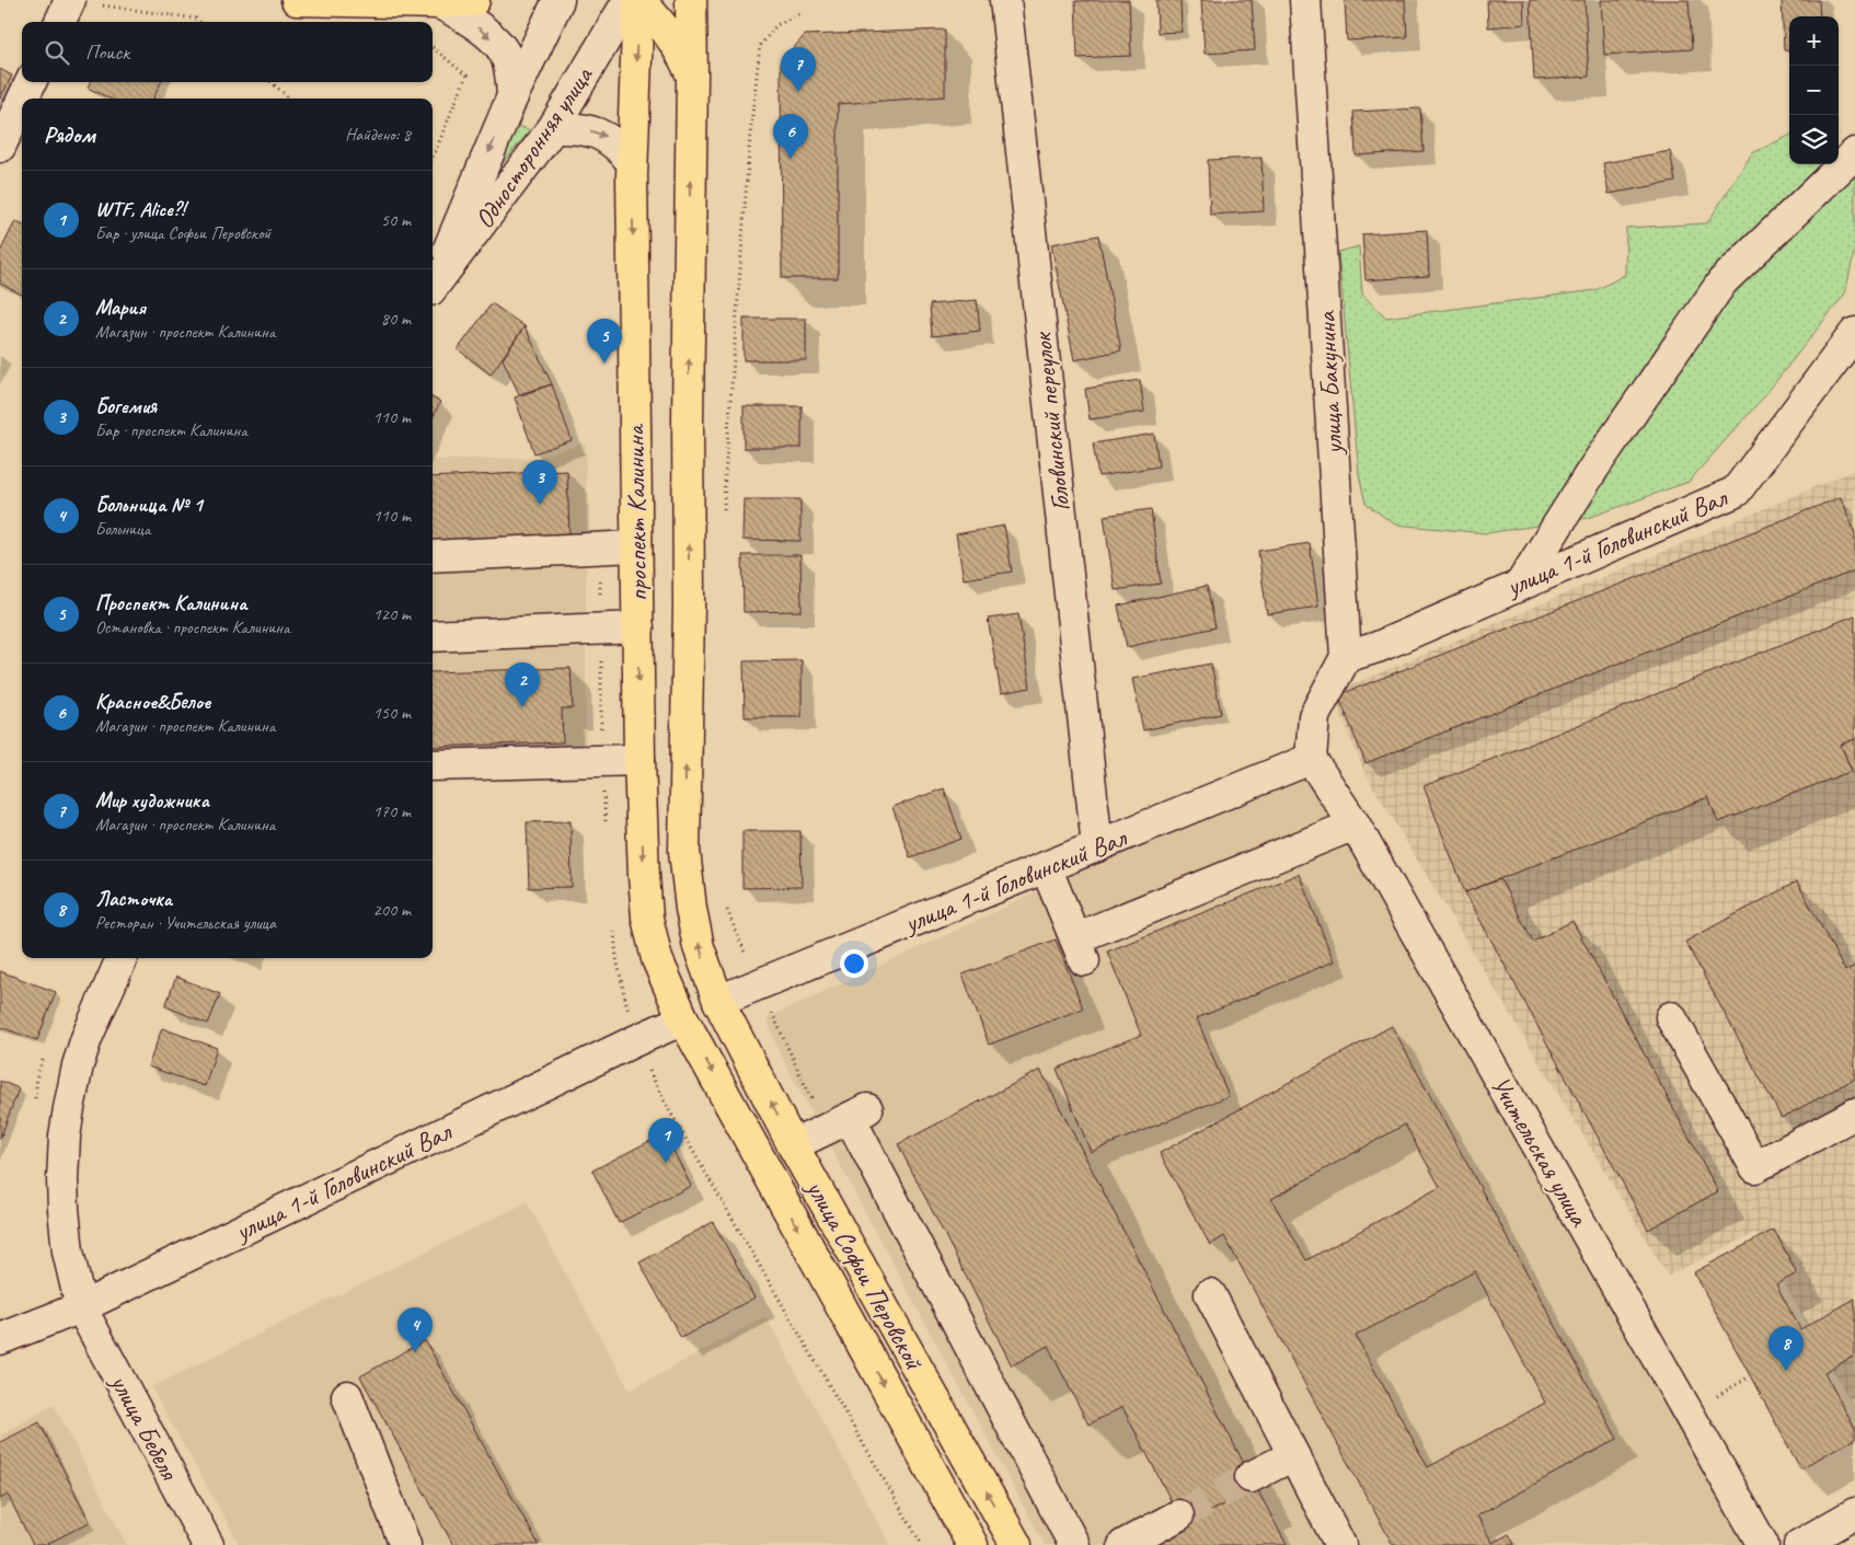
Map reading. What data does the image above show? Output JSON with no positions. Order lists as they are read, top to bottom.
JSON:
{
  "streets": {
    "main road": ["проспект Калинина", "улица Софьи Перовской"],
    "street": [
      "Односторонняя улица",
      "улица Бакунина",
      "Головинский переулок",
      "улица 1-й Головинский Вал",
      "Учительская улица",
      "улица Бебеля"
    ]
  },
  "crossings": [
    ["Односторонняя улица", "проспект Калинина"],
    ["улица Бакунина", "улица 1-й Головинский Вал"],
    ["Головинский переулок", "улица 1-й Головинский Вал"],
    ["проспект Калинина", "улица 1-й Головинский Вал"],
    ["проспект Калинина", "улица Софьи Перовской"],
    ["улица 1-й Головинский Вал", "Учительская улица"],
    ["улица 1-й Головинский Вал", "улица Софьи Перовской"],
    ["улица 1-й Головинский Вал", "улица Бебеля"]
  ],
  "page": {
    "map_buttons": ["+", "−"],
    "search": "Поиск",
    "pins": [
      "7",
      "6",
      "5",
      "3",
      "2",
      "1",
      "4",
      "8"
    ],
    "heading": ["Рядом", "Найдено: 8"],
    "list": [
      {
        "mark": "1",
        "name": "WTF, Alice?!",
        "note": "Бар · улица Софьи Перовской",
        "value": "50 m"
      },
      {
        "mark": "2",
        "name": "Мария",
        "note": "Магазин · проспект Калинина",
        "value": "80 m"
      },
      {
        "mark": "3",
        "name": "Богемия",
        "note": "Бар · проспект Калинина",
        "value": "110 m"
      },
      {
        "mark": "4",
        "name": "Больница № 1",
        "note": "Больница",
        "value": "110 m"
      },
      {
        "mark": "5",
        "name": "Проспект Калинина",
        "note": "Остановка · проспект Калинина",
        "value": "120 m"
      },
      {
        "mark": "6",
        "name": "Красное&Белое",
        "note": "Магазин · проспект Калинина",
        "value": "150 m"
      },
      {
        "mark": "7",
        "name": "Мир художника",
        "note": "Магазин · проспект Калинина",
        "value": "170 m"
      },
      {
        "mark": "8",
        "name": "Ласточка",
        "note": "Ресторан · Учительская улица",
        "value": "200 m"
      }
    ]
  }
}
